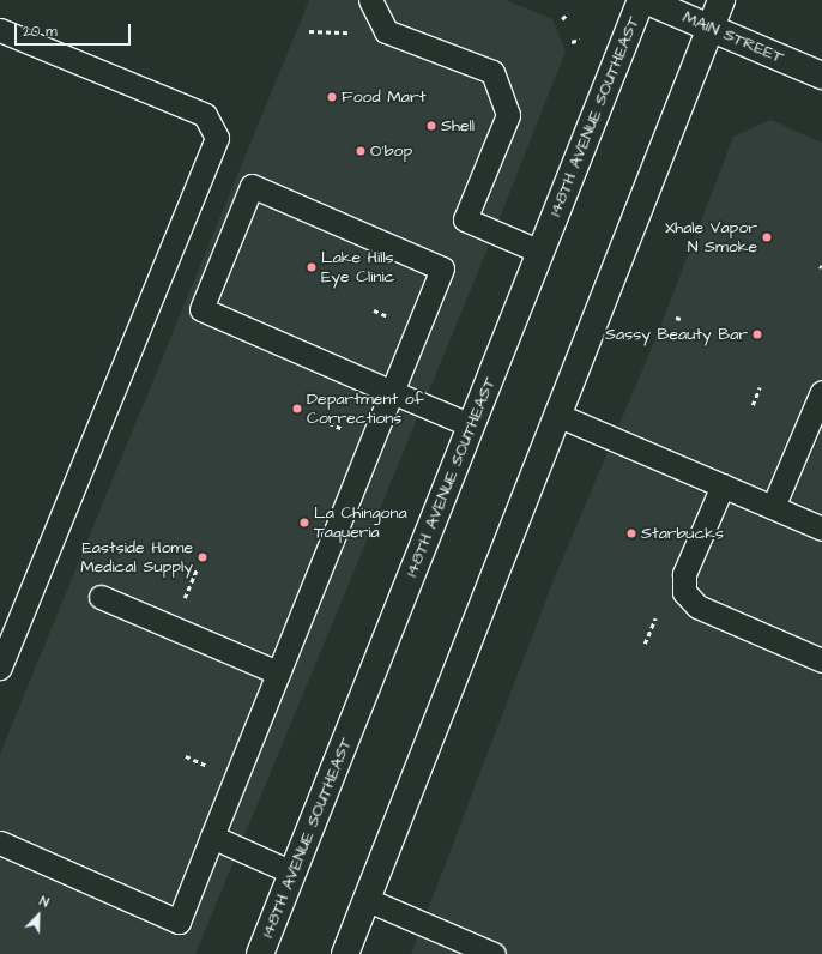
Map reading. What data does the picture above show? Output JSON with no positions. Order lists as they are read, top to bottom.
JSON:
{
  "streets": {
    "main road": ["MAIN STREET", "148TH AVENUE SOUTHEAST"]
  },
  "crossings": [
    ["MAIN STREET", "148TH AVENUE SOUTHEAST"]
  ],
  "places": [
    "Food Mart",
    "Shell",
    "O'bop",
    "Xhale Vapor N Smoke",
    "Lake Hills Eye Clinic",
    "Sassy Beauty Bar",
    "Department of Corrections",
    "La Chingona Taqueria",
    "Starbucks",
    "Eastside Home Medical Supply"
  ],
  "scale_bar": "20 m",
  "north": "top right"
}
